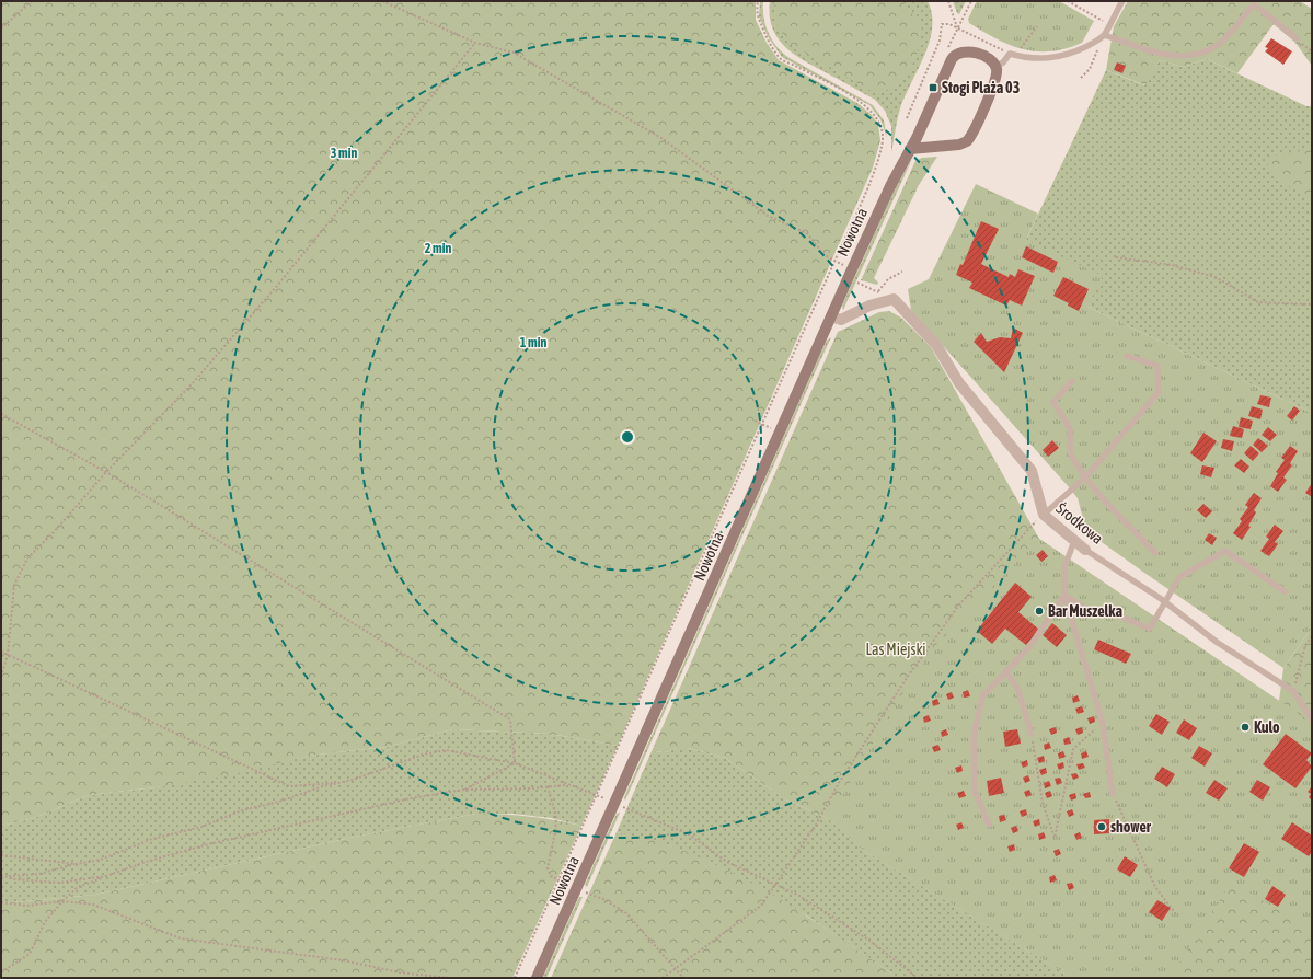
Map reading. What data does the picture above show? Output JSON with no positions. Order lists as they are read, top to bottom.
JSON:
{
  "streets": {
    "street": ["Nowotna", "Środkowa"]
  },
  "parks": ["Las Miejski"],
  "places": {
    "transit": ["Stogi Plaża 03"],
    "other": ["Bar Muszelka", "Kulo", "shower"]
  },
  "rings": ["3 min", "2 min", "1 min"]
}
